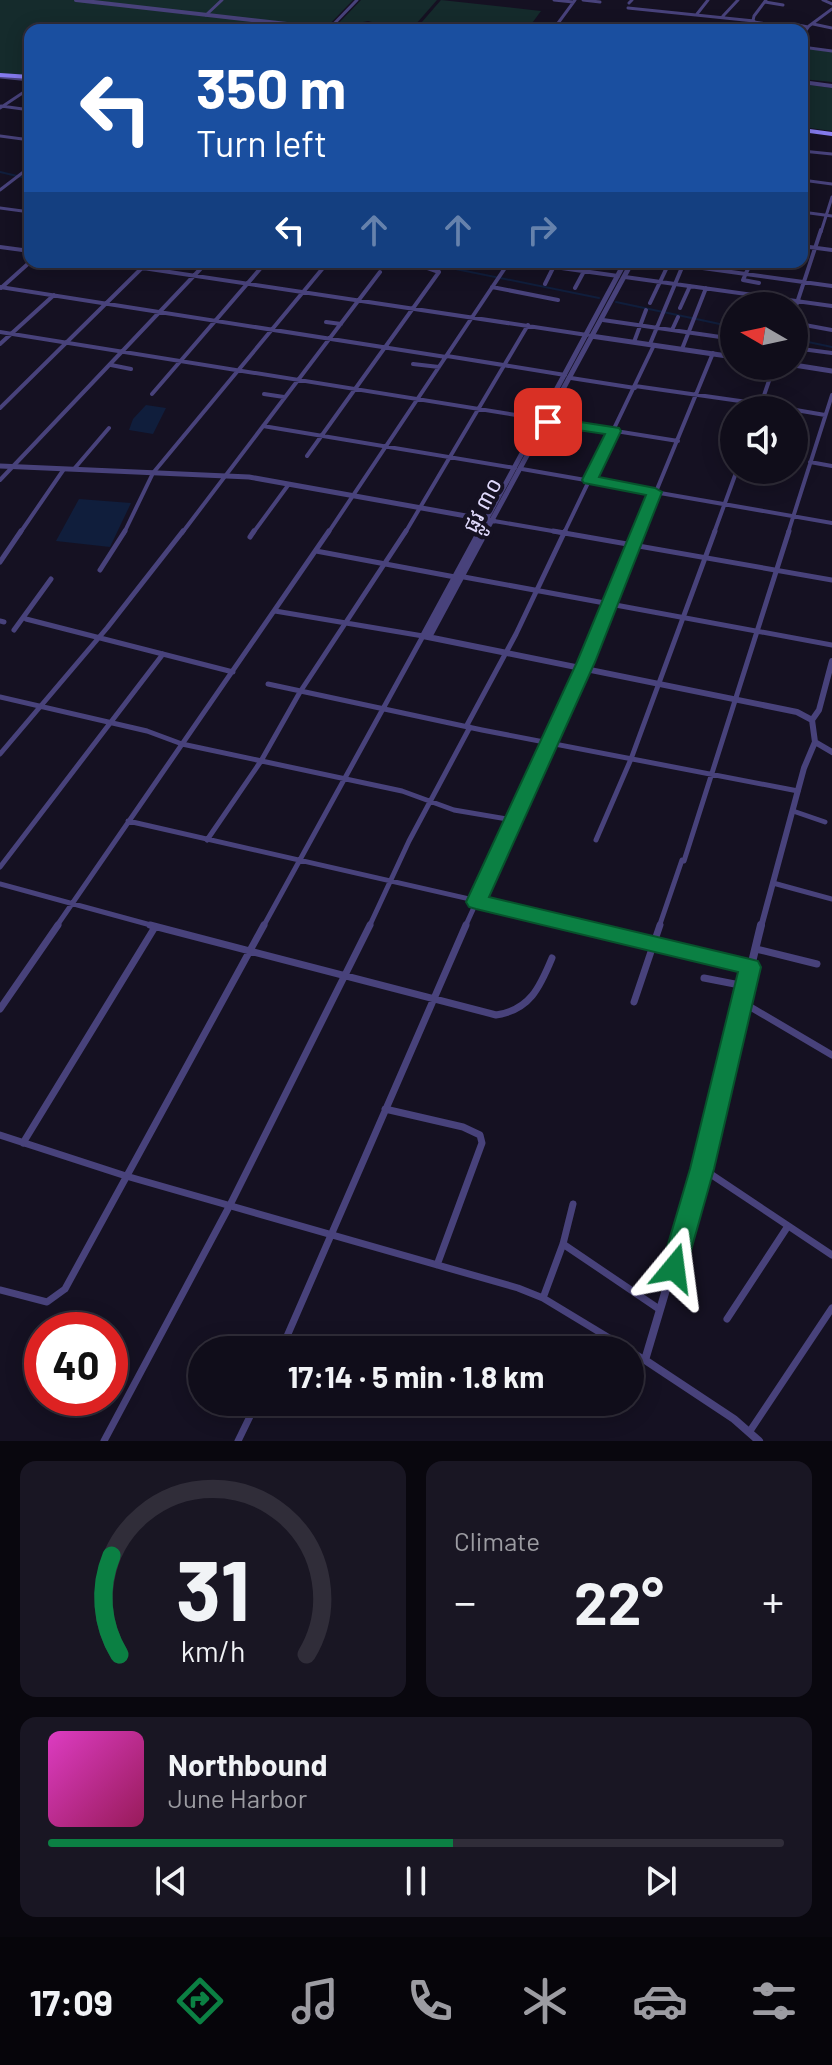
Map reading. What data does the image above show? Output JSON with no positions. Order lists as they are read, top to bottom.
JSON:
{
  "streets": {
    "street": ["ផ្លូវ ៣០"]
  },
  "north": "left",
  "page": {
    "turn": ["350 m", "Turn left"],
    "limit": "40",
    "trip": "17:14 · 5 min · 1.8 km",
    "tile": "Climate",
    "heat": ["−", "22°", "+"],
    "song": ["Northbound", "June Harbor"],
    "tabs": "17:09",
    "gauge": ["31", "km/h"]
  }
}
